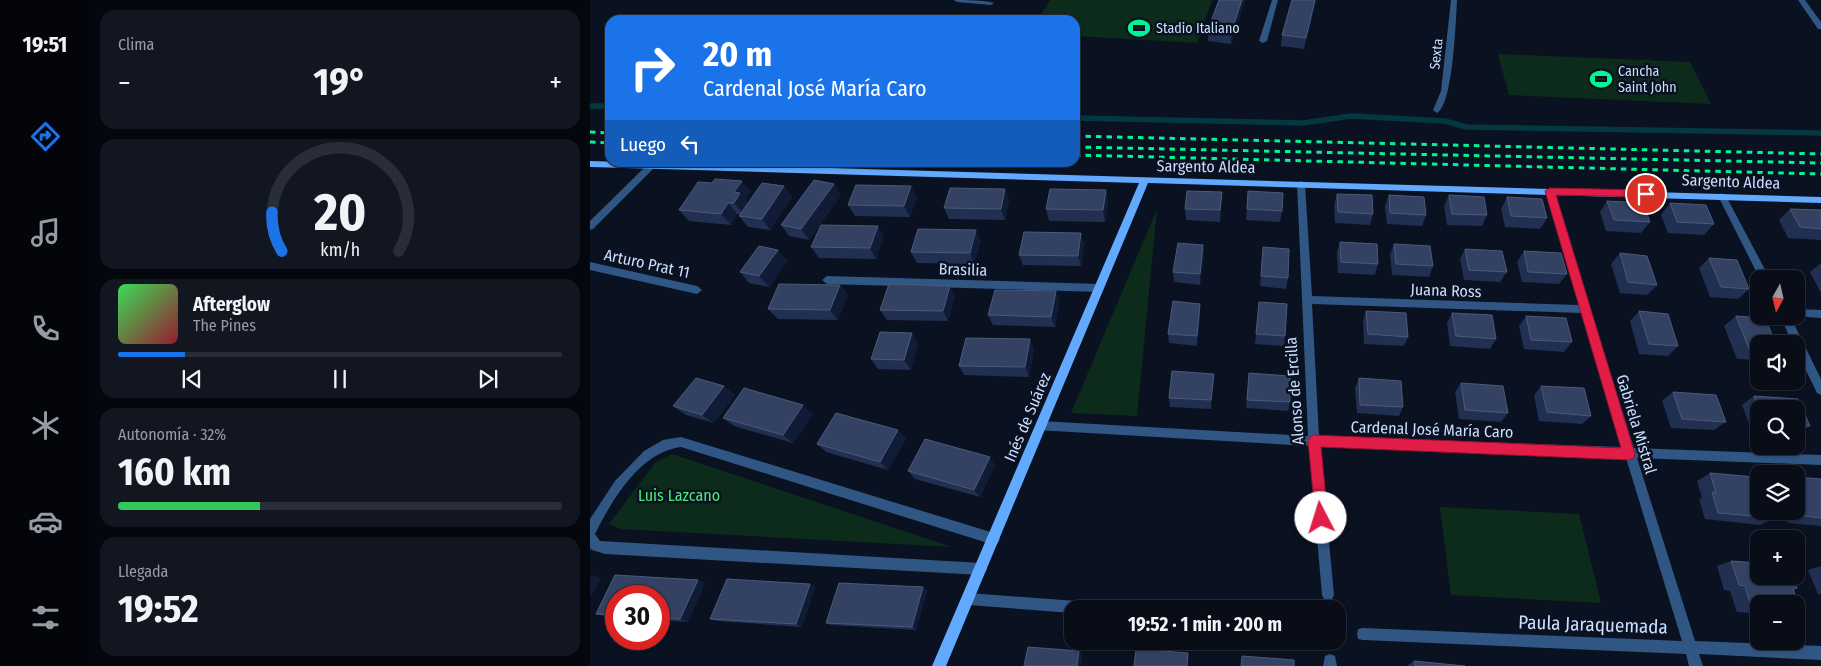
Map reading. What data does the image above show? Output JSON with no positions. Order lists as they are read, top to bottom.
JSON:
{
  "streets": {
    "main road": ["Sargento Aldea", "Inés de Suárez"],
    "street": [
      "Sexta",
      "Arturo Prat 11",
      "Brasilia",
      "Juana Ross",
      "Alonso de Ercilla",
      "Gabriela Mistral",
      "Cardenal José María Caro",
      "Paula Jaraquemada"
    ]
  },
  "crossings": [
    ["Sargento Aldea", "Alonso de Ercilla"],
    ["Sargento Aldea", "Inés de Suárez"],
    ["Sargento Aldea", "Gabriela Mistral"],
    ["Brasilia", "Inés de Suárez"],
    ["Juana Ross", "Alonso de Ercilla"],
    ["Juana Ross", "Gabriela Mistral"],
    ["Alonso de Ercilla", "Cardenal José María Caro"],
    ["Inés de Suárez", "Cardenal José María Caro"],
    ["Gabriela Mistral", "Cardenal José María Caro"],
    ["Gabriela Mistral", "Paula Jaraquemada"]
  ],
  "parks": ["Luis Lazcano"],
  "places": {
    "sports": ["Stadio Italiano", "Cancha Saint John"]
  },
  "north": "bottom",
  "page": {
    "tabs": "19:51",
    "tile": [
      "Clima",
      ["Autonomía · 32%", "160 km"],
      ["Llegada", "19:52"]
    ],
    "turn": ["20 m", "Cardenal José María Caro"],
    "heat": ["−", "19°", "+"],
    "then": "Luego",
    "map_buttons": ["+", "−"],
    "song": ["Afterglow", "The Pines"],
    "limit": "30",
    "trip": "19:52 · 1 min · 200 m",
    "gauge": ["20", "km/h"]
  }
}
